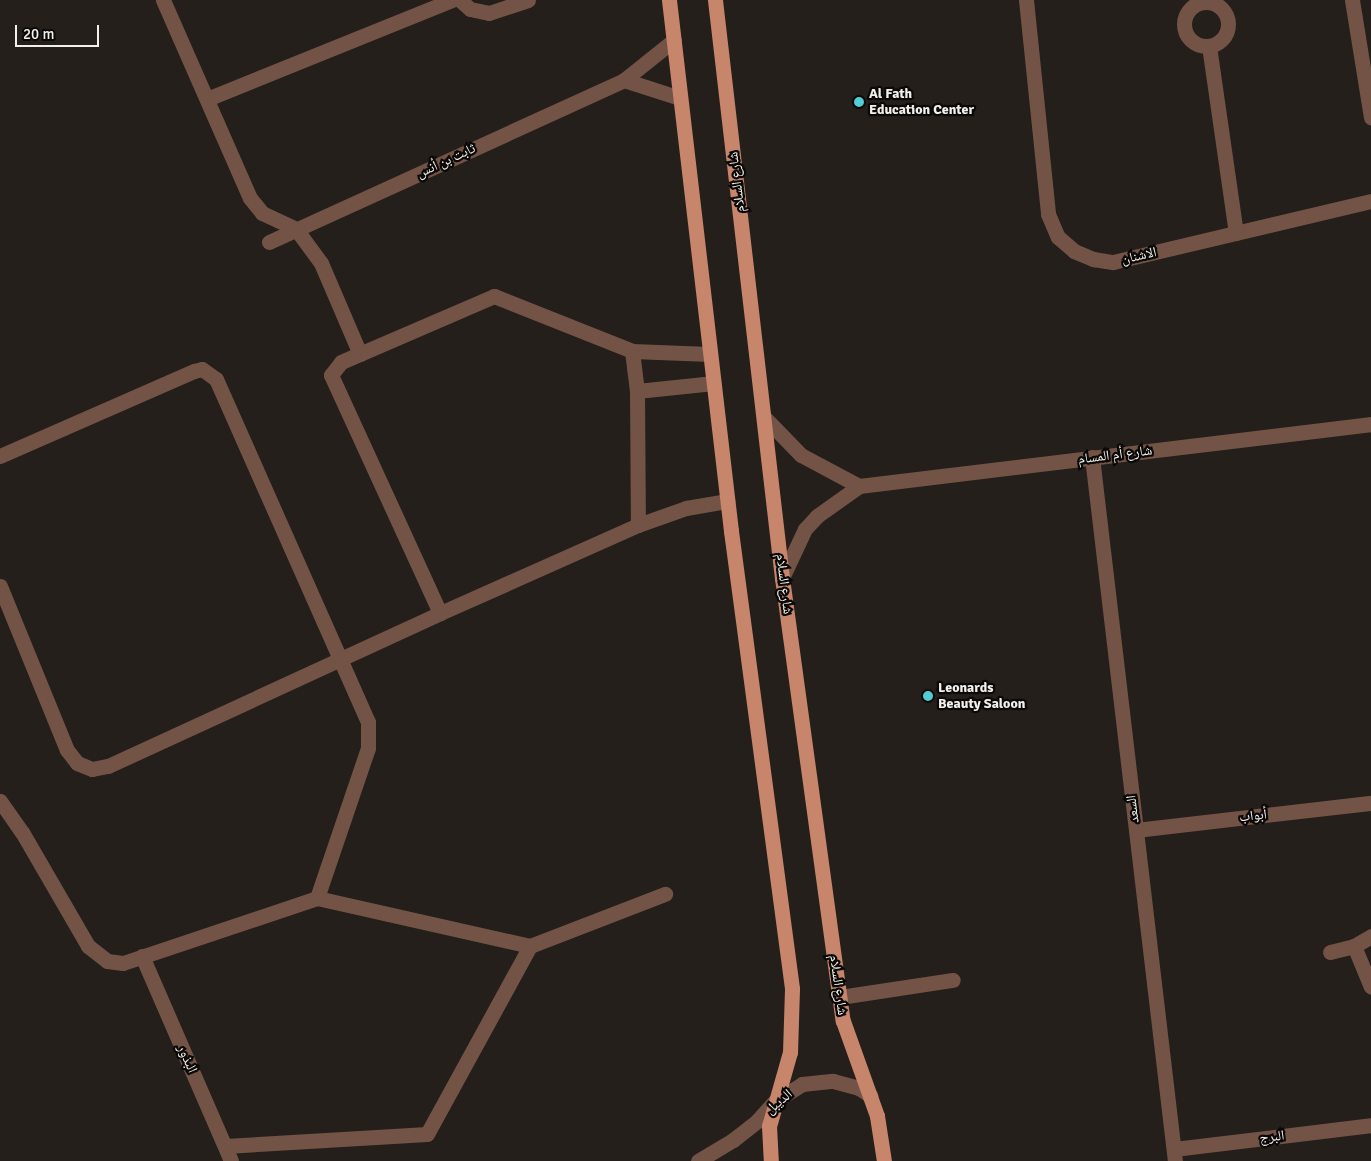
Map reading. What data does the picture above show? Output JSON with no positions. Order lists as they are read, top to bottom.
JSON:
{
  "streets": {
    "main road": ["شارع السلام"],
    "street": [
      "ثابت بن أنس",
      "الاشنان",
      "شارع أم المسام",
      "السعد",
      "أبواب",
      "البذور",
      "الديبل",
      "البرج"
    ]
  },
  "crossings": [
    ["شارع السلام", "شارع أم المسام"],
    ["شارع السلام", "الديبل"],
    ["شارع أم المسام", "السعد"],
    ["السعد", "أبواب"],
    ["السعد", "البرج"]
  ],
  "places": ["Al Fath Education Center", "Leonards Beauty Saloon"],
  "scale_bar": "20 m"
}
